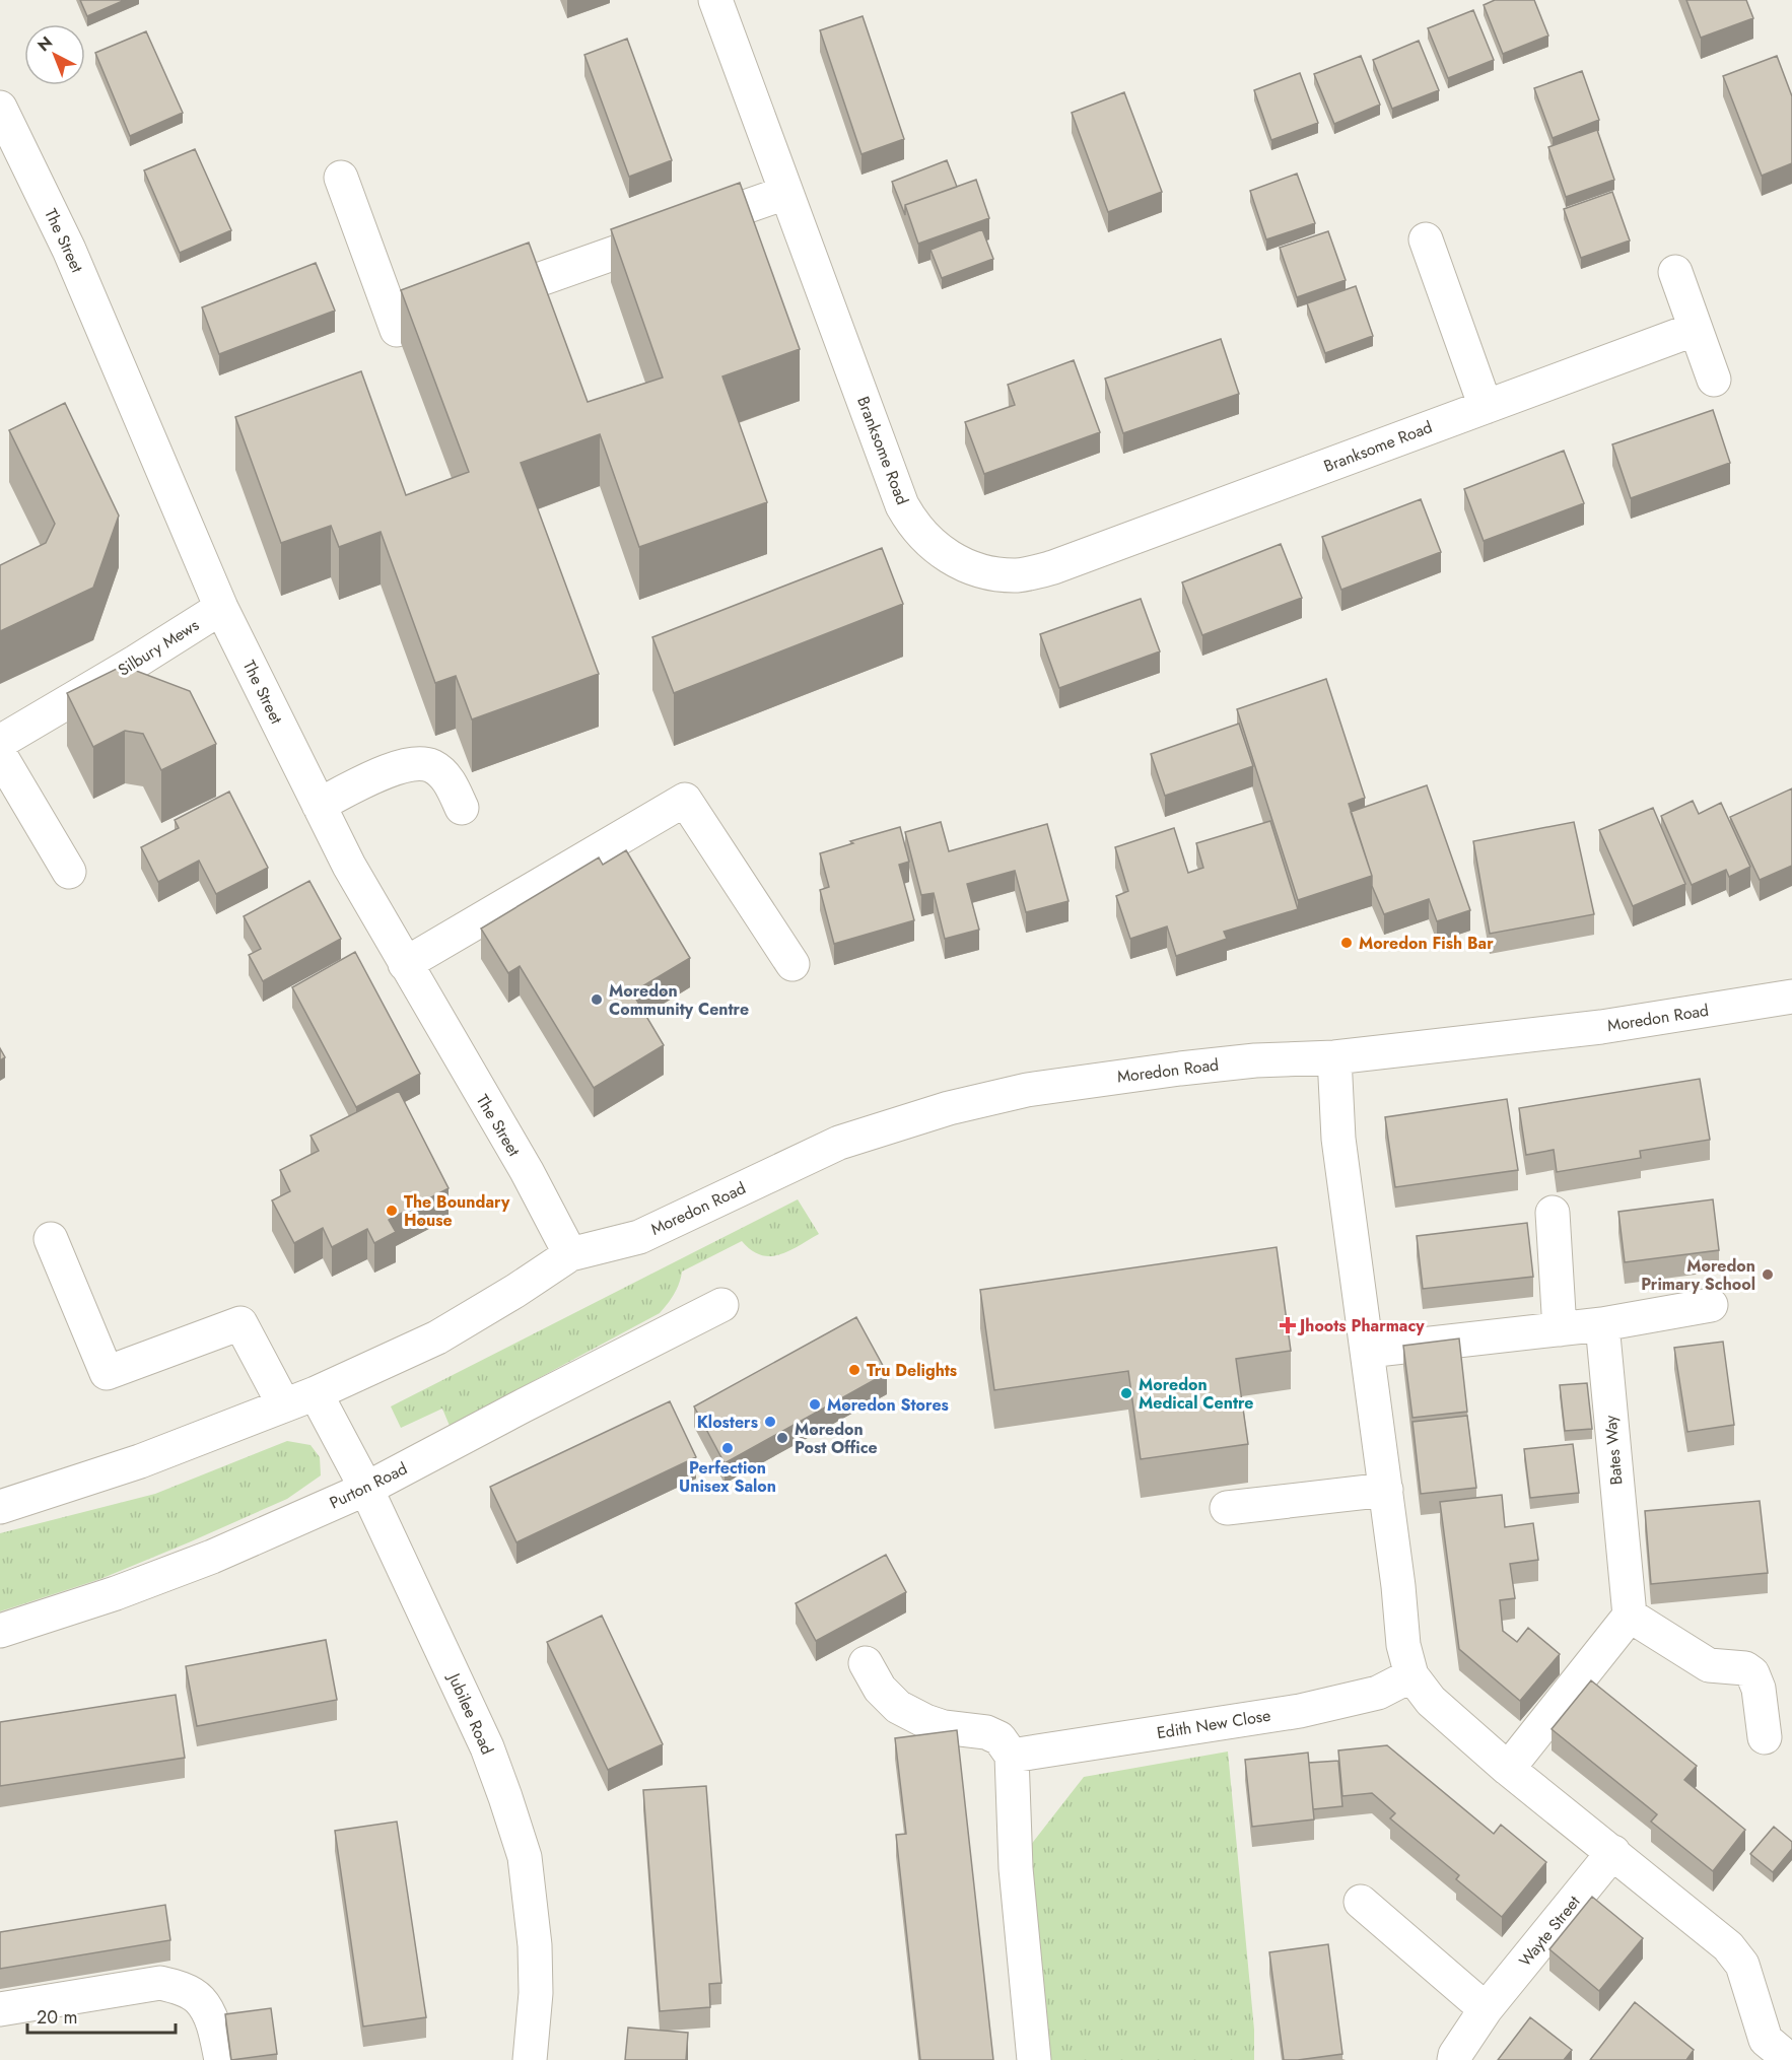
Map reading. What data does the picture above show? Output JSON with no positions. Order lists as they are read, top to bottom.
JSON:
{
  "streets": {
    "street": [
      "The Street",
      "Branksome Road",
      "Silbury Mews",
      "Moredon Road",
      "Bates Way",
      "Purton Road",
      "Jubilee Road",
      "Edith New Close",
      "Wayte Street"
    ]
  },
  "crossings": [
    ["The Street", "Silbury Mews"],
    ["The Street", "Moredon Road"],
    ["Purton Road", "Jubilee Road"]
  ],
  "places": {
    "other": [
      "Moredon Fish Bar",
      "Moredon Community Centre",
      "The Boundary House",
      "Moredon Primary School",
      "Tru Delights",
      "Moredon Medical Centre",
      "Moredon Stores",
      "Klosters",
      "Moredon Post Office",
      "Perfection Unisex Salon"
    ],
    "health": ["Jhoots Pharmacy"]
  },
  "scale_bar": "20 m",
  "north": "top left"
}
